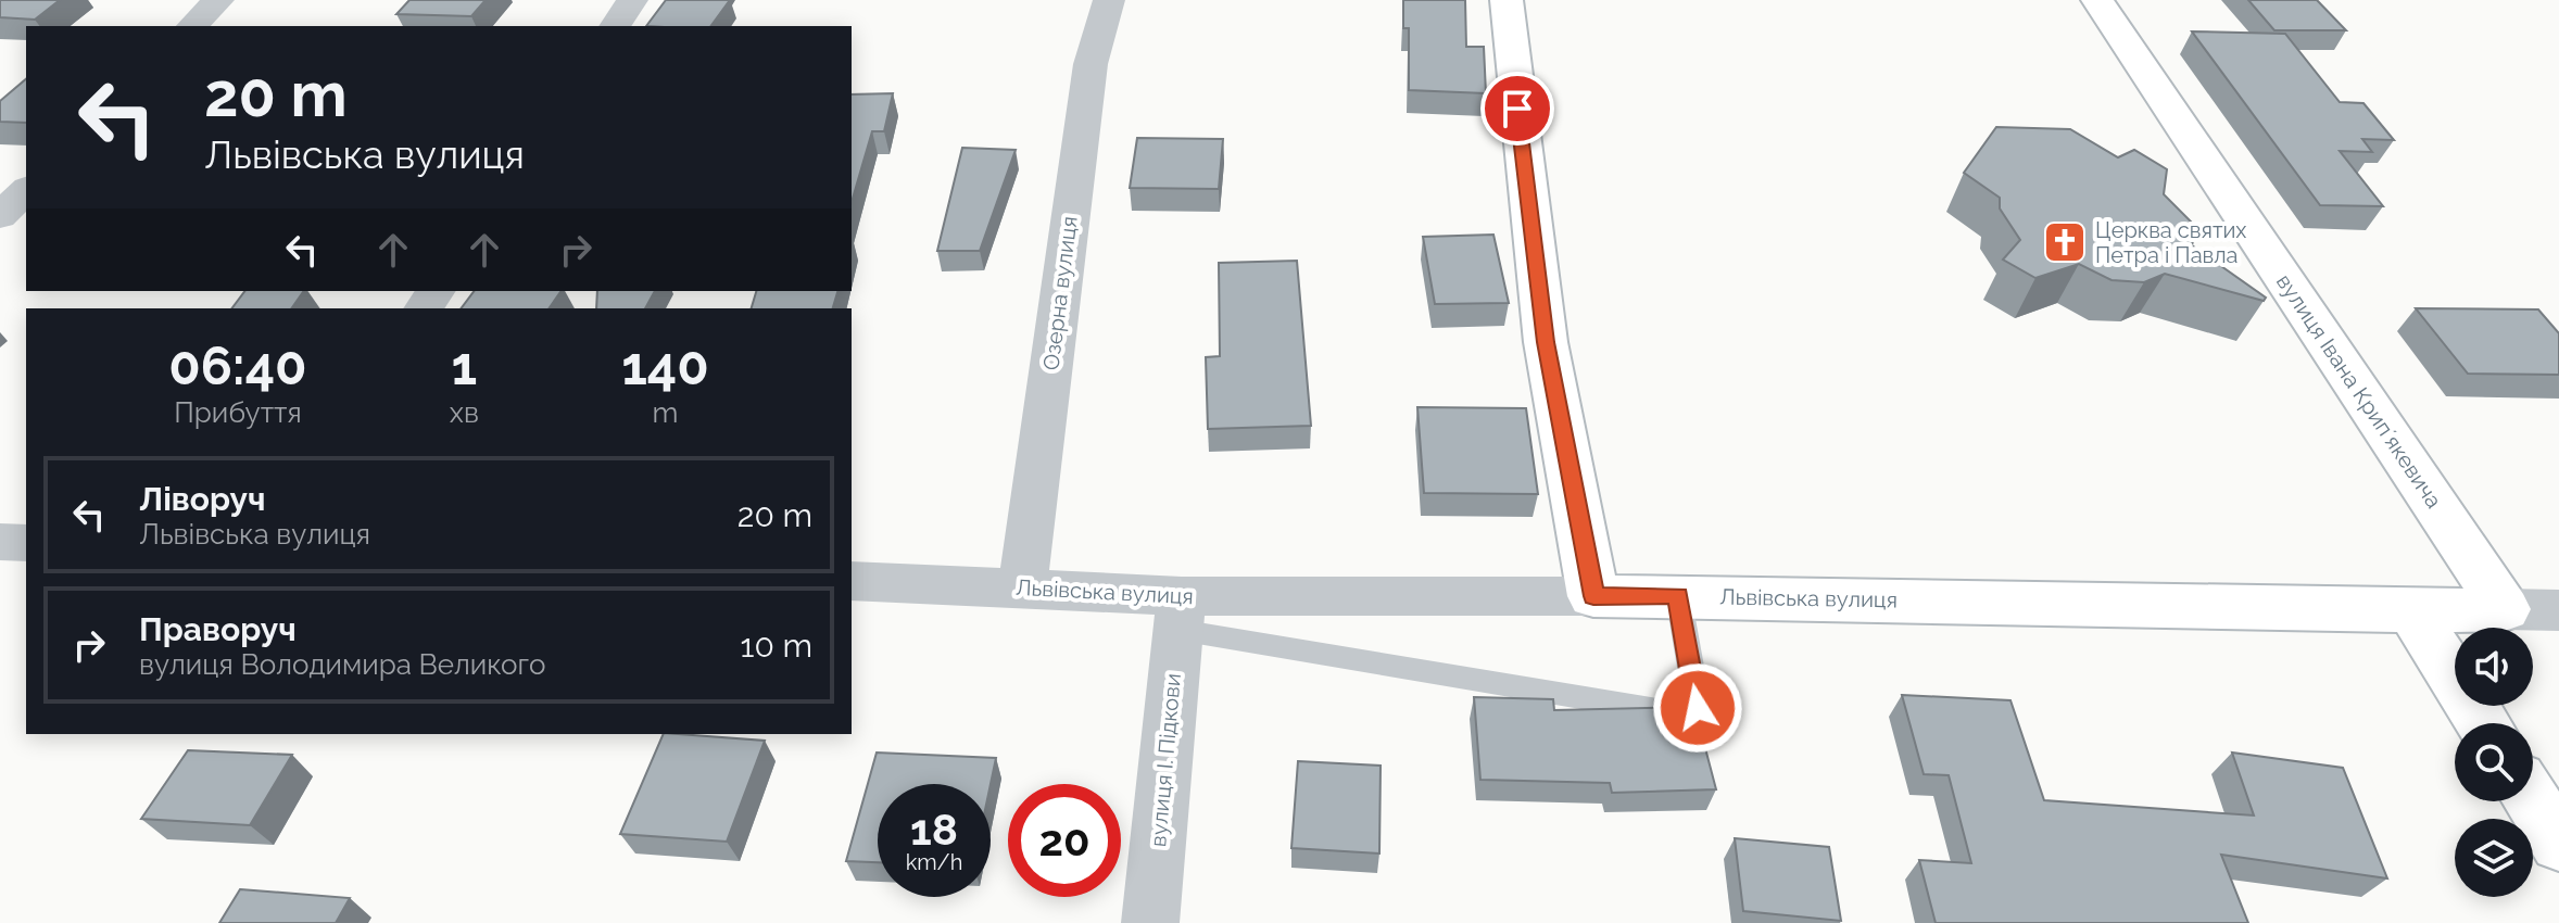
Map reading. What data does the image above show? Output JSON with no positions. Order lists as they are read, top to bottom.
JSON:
{
  "streets": {
    "street": [
      "Озерна вулиця",
      "вулиця Івана Крипʼякевича",
      "Львівська вулиця",
      "вулиця І. Підкови"
    ]
  },
  "crossings": [
    ["Озерна вулиця", "Львівська вулиця"],
    ["вулиця Івана Крипʼякевича", "Львівська вулиця"],
    ["Львівська вулиця", "вулиця І. Підкови"]
  ],
  "places": {
    "church": ["Церква святих Петра і Павла"]
  },
  "page": {
    "turn": ["20 m", "Львівська вулиця"],
    "eta": [
      "06:40",
      "Прибуття",
      "1",
      "хв",
      "140",
      "m"
    ],
    "list": [
      {
        "name": "Ліворуч",
        "note": "Львівська вулиця",
        "value": "20 m"
      },
      {
        "name": "Праворуч",
        "note": "вулиця Володимира Великого",
        "value": "10 m"
      }
    ],
    "speed": "18 km/h",
    "limit": "20"
  }
}
